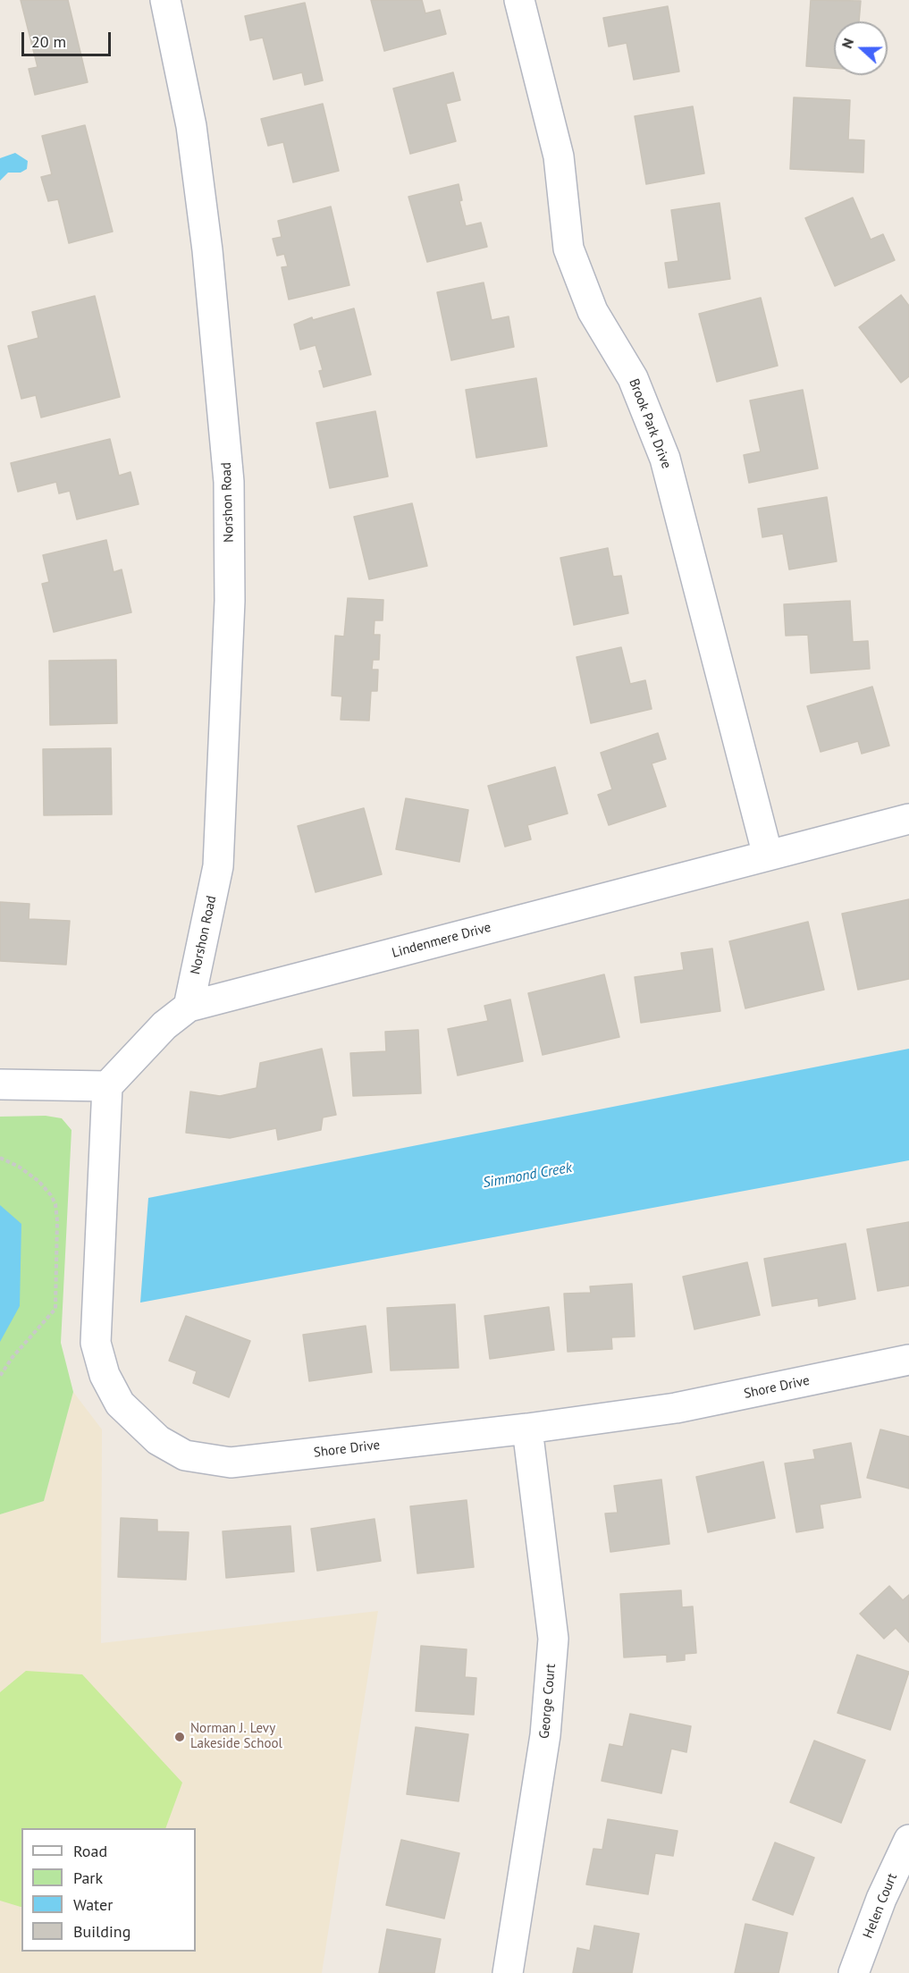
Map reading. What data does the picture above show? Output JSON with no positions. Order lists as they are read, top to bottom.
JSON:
{
  "streets": {
    "street": [
      "Brook Park Drive",
      "Norshon Road",
      "Lindenmere Drive",
      "Shore Drive",
      "George Court",
      "Helen Court"
    ]
  },
  "crossings": [
    ["Brook Park Drive", "Lindenmere Drive"],
    ["Norshon Road", "Lindenmere Drive"],
    ["Lindenmere Drive", "Shore Drive"],
    ["Shore Drive", "George Court"]
  ],
  "water": ["Simmond Creek"],
  "places": ["Norman J. Levy Lakeside School"],
  "legend": [
    "Road",
    "Park",
    "Water",
    "Building"
  ],
  "scale_bar": "20 m",
  "north": "left"
}
